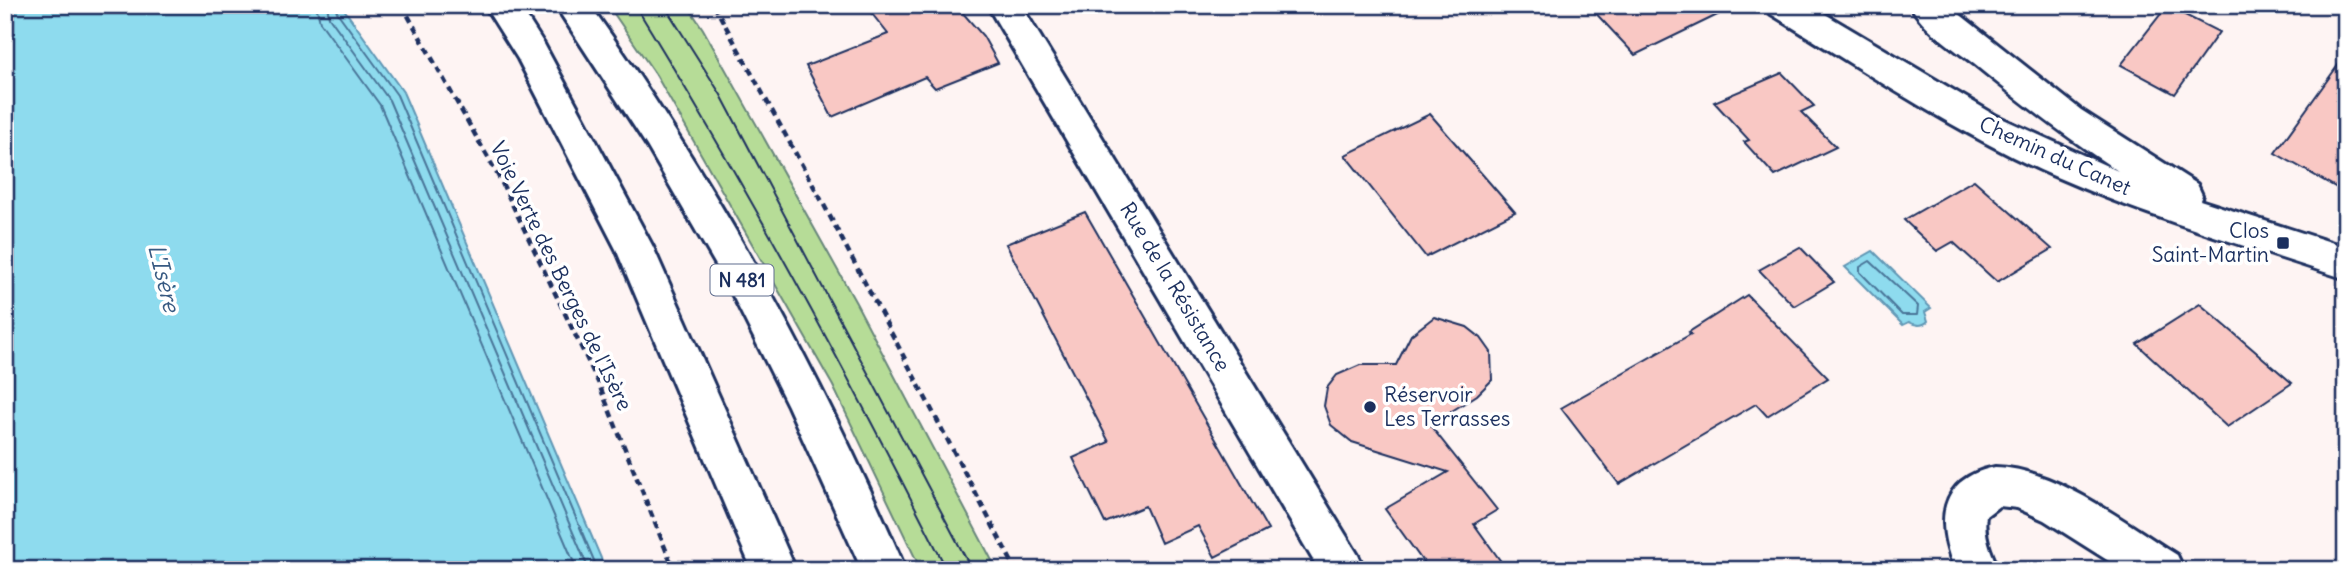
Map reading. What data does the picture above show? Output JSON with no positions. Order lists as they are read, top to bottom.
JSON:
{
  "streets": {
    "main road": ["Chemin du Canet", "N 481", "Rue de la Résistance"],
    "path": ["Voie Verte des Berges de l'Isère"]
  },
  "water": ["L'Isère"],
  "places": {
    "transit": ["Clos Saint-Martin"],
    "other": ["Réservoir Les Terrasses"]
  }
}
